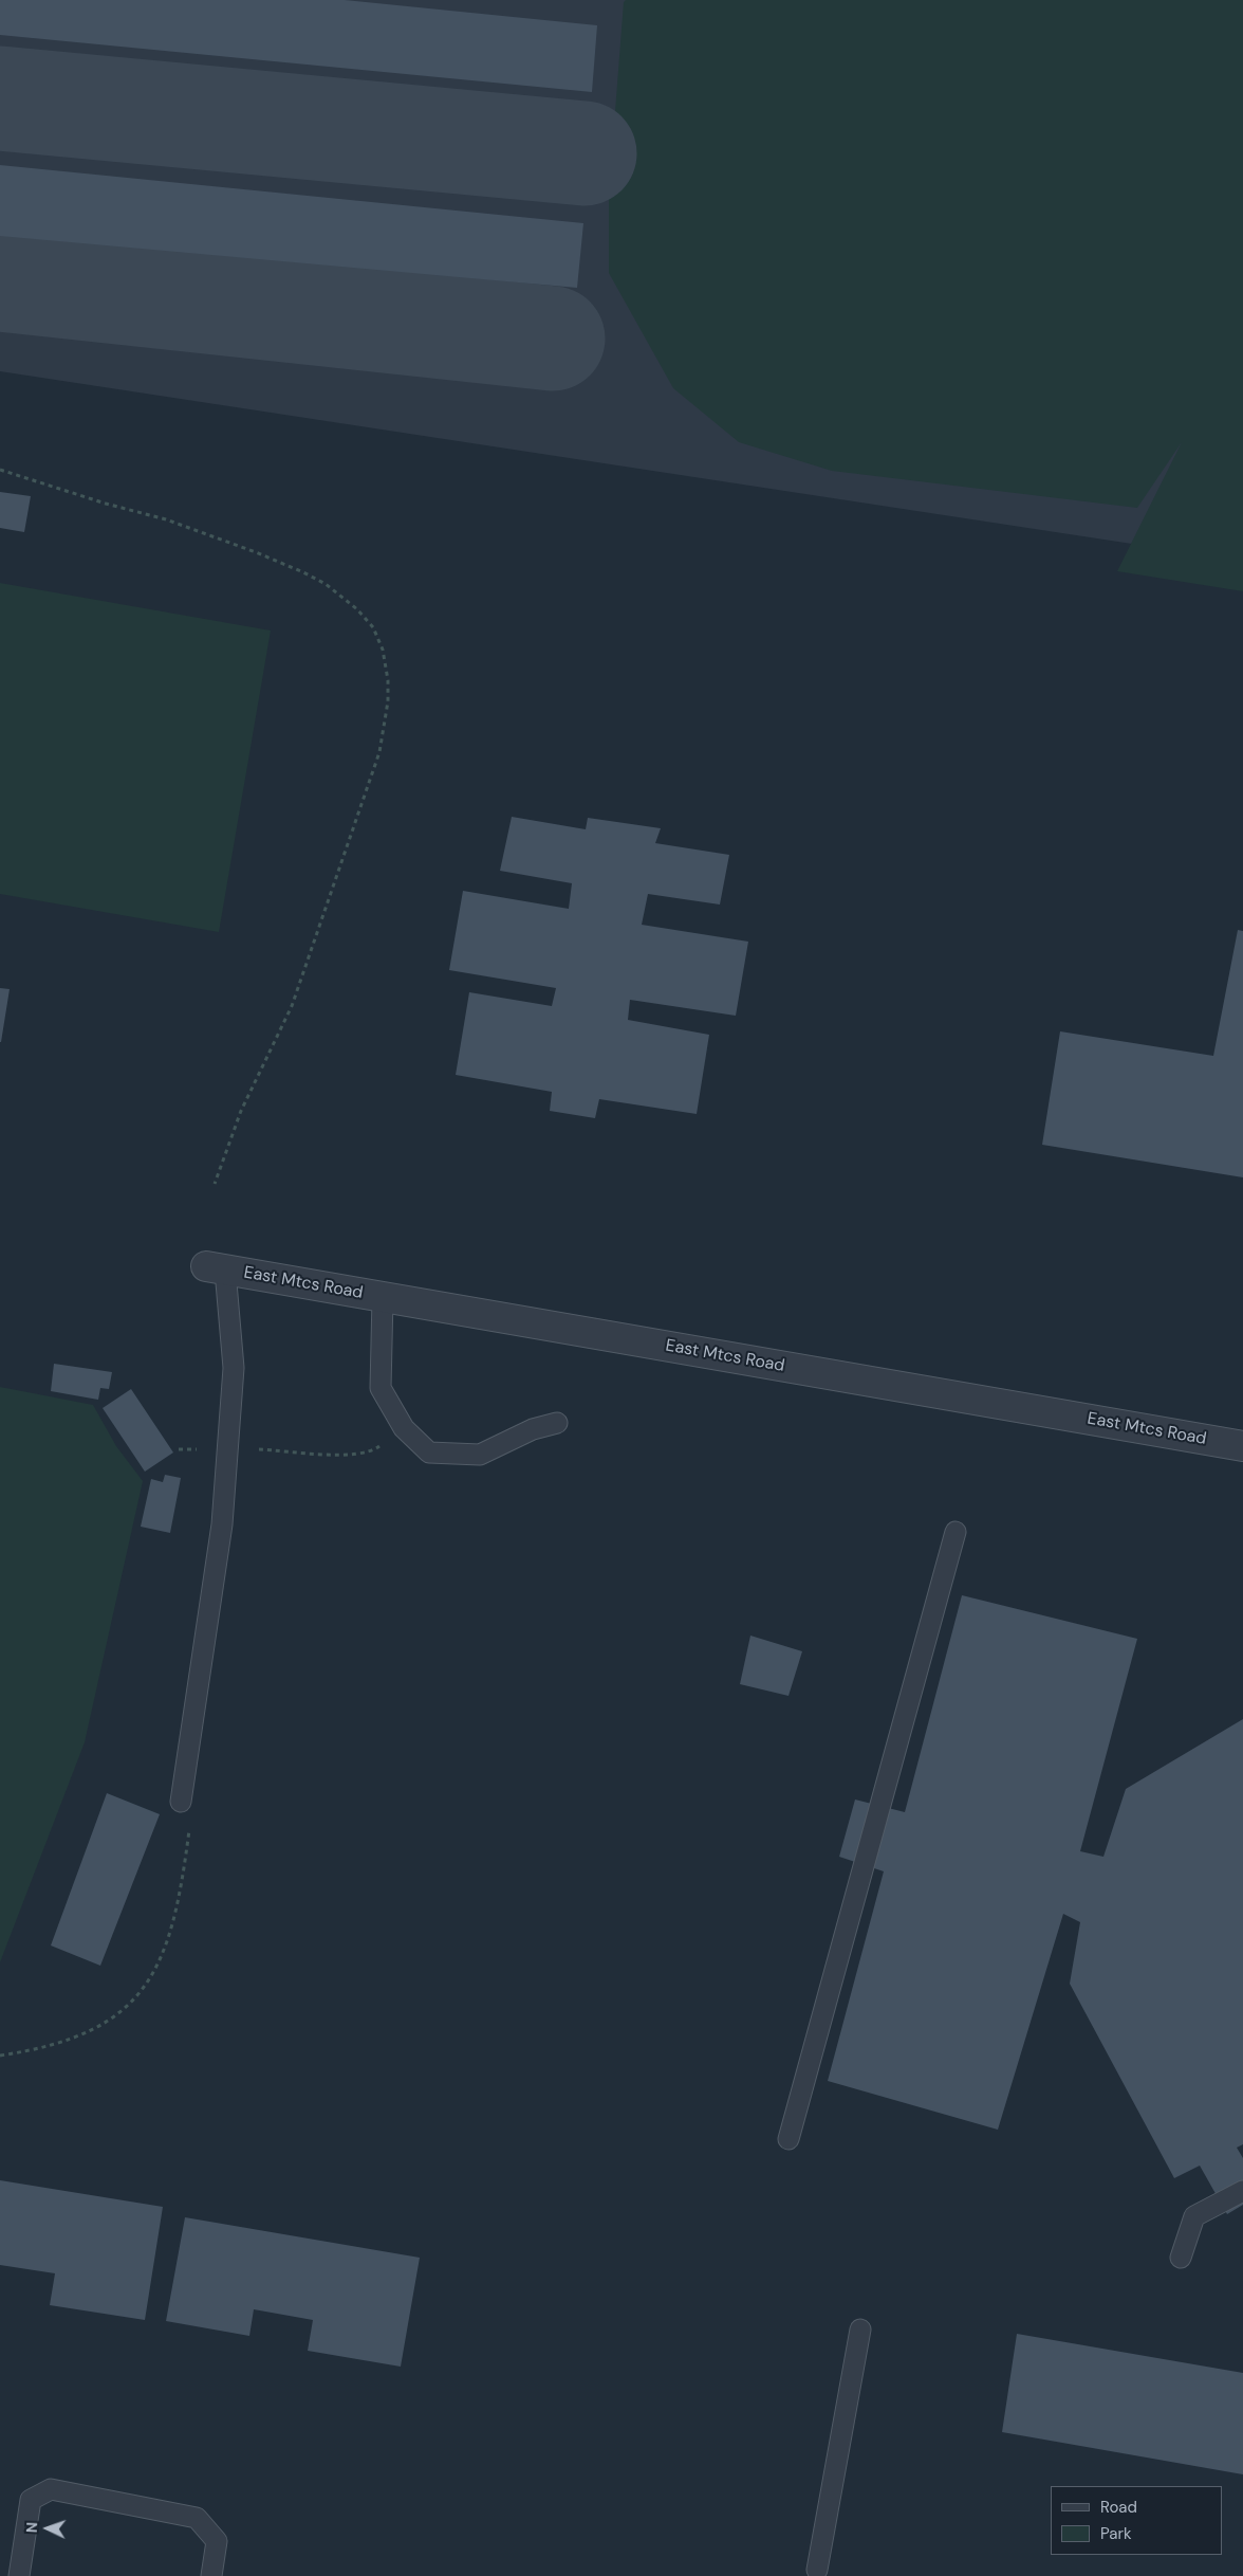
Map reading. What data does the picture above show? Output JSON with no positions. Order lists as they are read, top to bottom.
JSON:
{
  "streets": {
    "street": ["East Mtcs Road"]
  },
  "legend": ["Road", "Park"],
  "north": "left"
}
